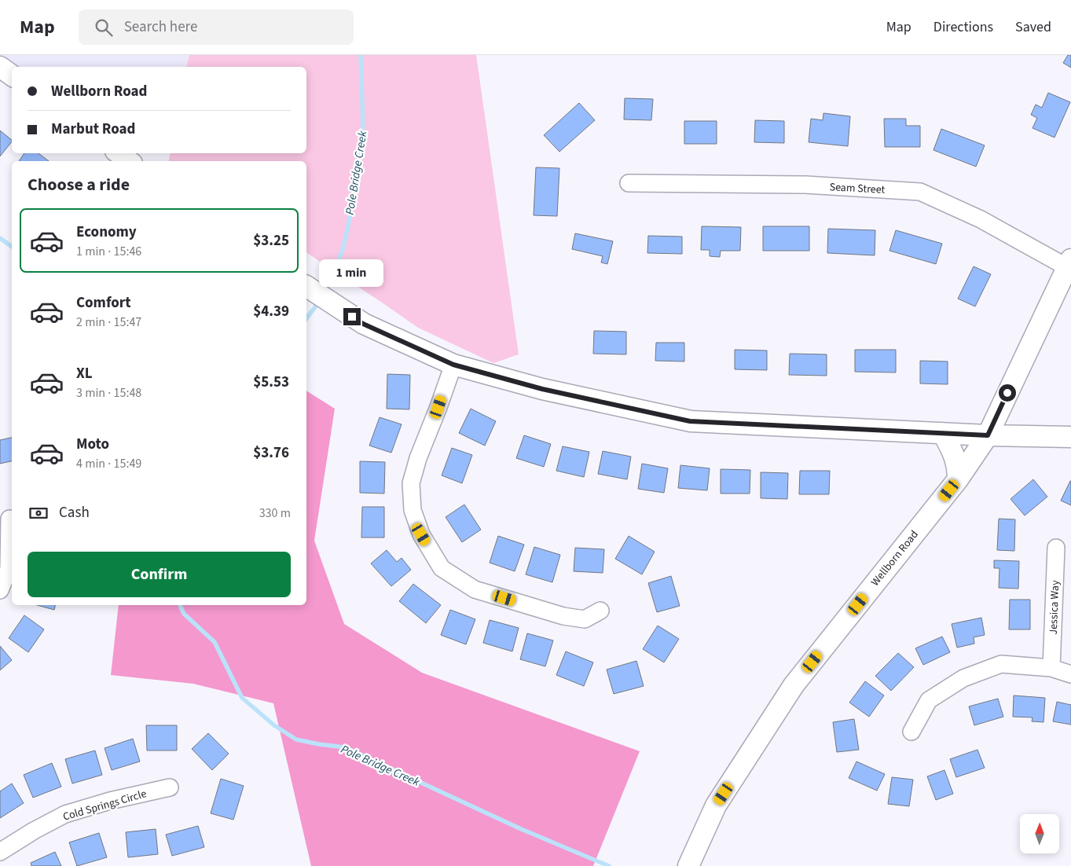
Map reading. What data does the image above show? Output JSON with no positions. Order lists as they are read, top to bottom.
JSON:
{
  "streets": {
    "street": [
      "Seam Street",
      "Wellborn Road",
      "Jessica Way",
      "Cold Springs Circle"
    ]
  },
  "crossings": [
    ["Seam Street", "Wellborn Road"]
  ],
  "water": ["Pole Bridge Creek"],
  "north": "top",
  "page": {
    "header": "Map",
    "search": "Search here",
    "nav": ["Map", "Directions", "Saved"],
    "banner": ["Wellborn Road", "Marbut Road"],
    "heading": "Choose a ride",
    "list": [
      {
        "name": "Economy",
        "note": "1 min · 15:46",
        "value": "$3.25"
      },
      {
        "name": "Comfort",
        "note": "2 min · 15:47",
        "value": "$4.39"
      },
      {
        "name": "XL",
        "note": "3 min · 15:48",
        "value": "$5.53"
      },
      {
        "name": "Moto",
        "note": "4 min · 15:49",
        "value": "$3.76"
      }
    ],
    "bubble": "1 min",
    "pay": ["Cash", "330 m"],
    "buttons": "Confirm"
  }
}
